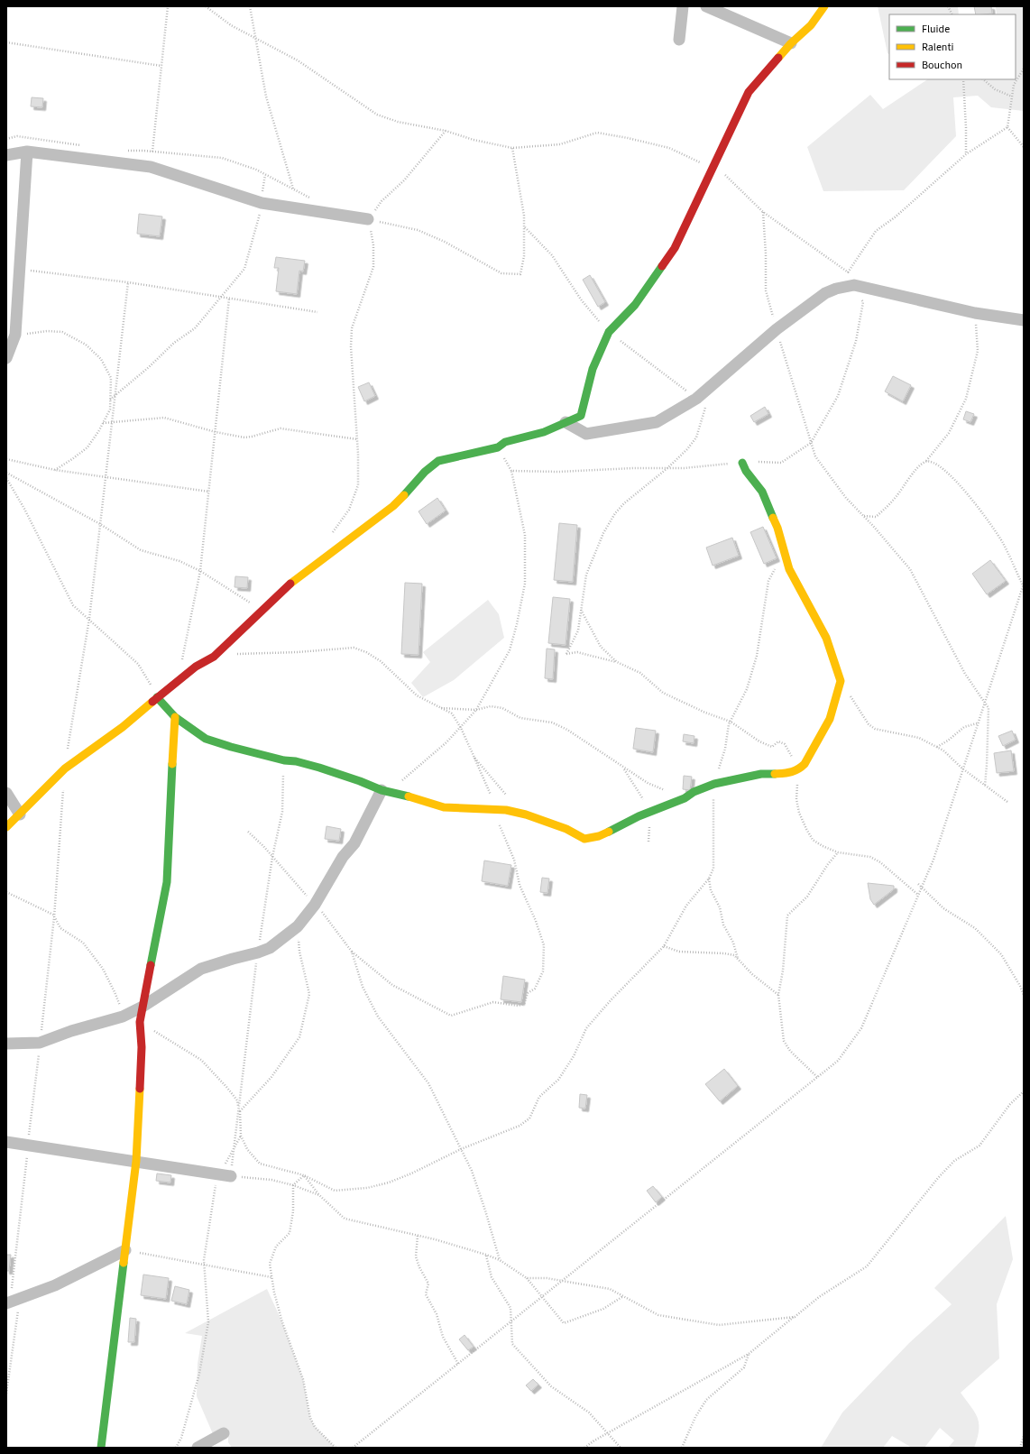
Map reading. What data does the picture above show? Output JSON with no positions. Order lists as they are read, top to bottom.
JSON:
{
  "legend": ["Fluide", "Ralenti", "Bouchon"]
}
